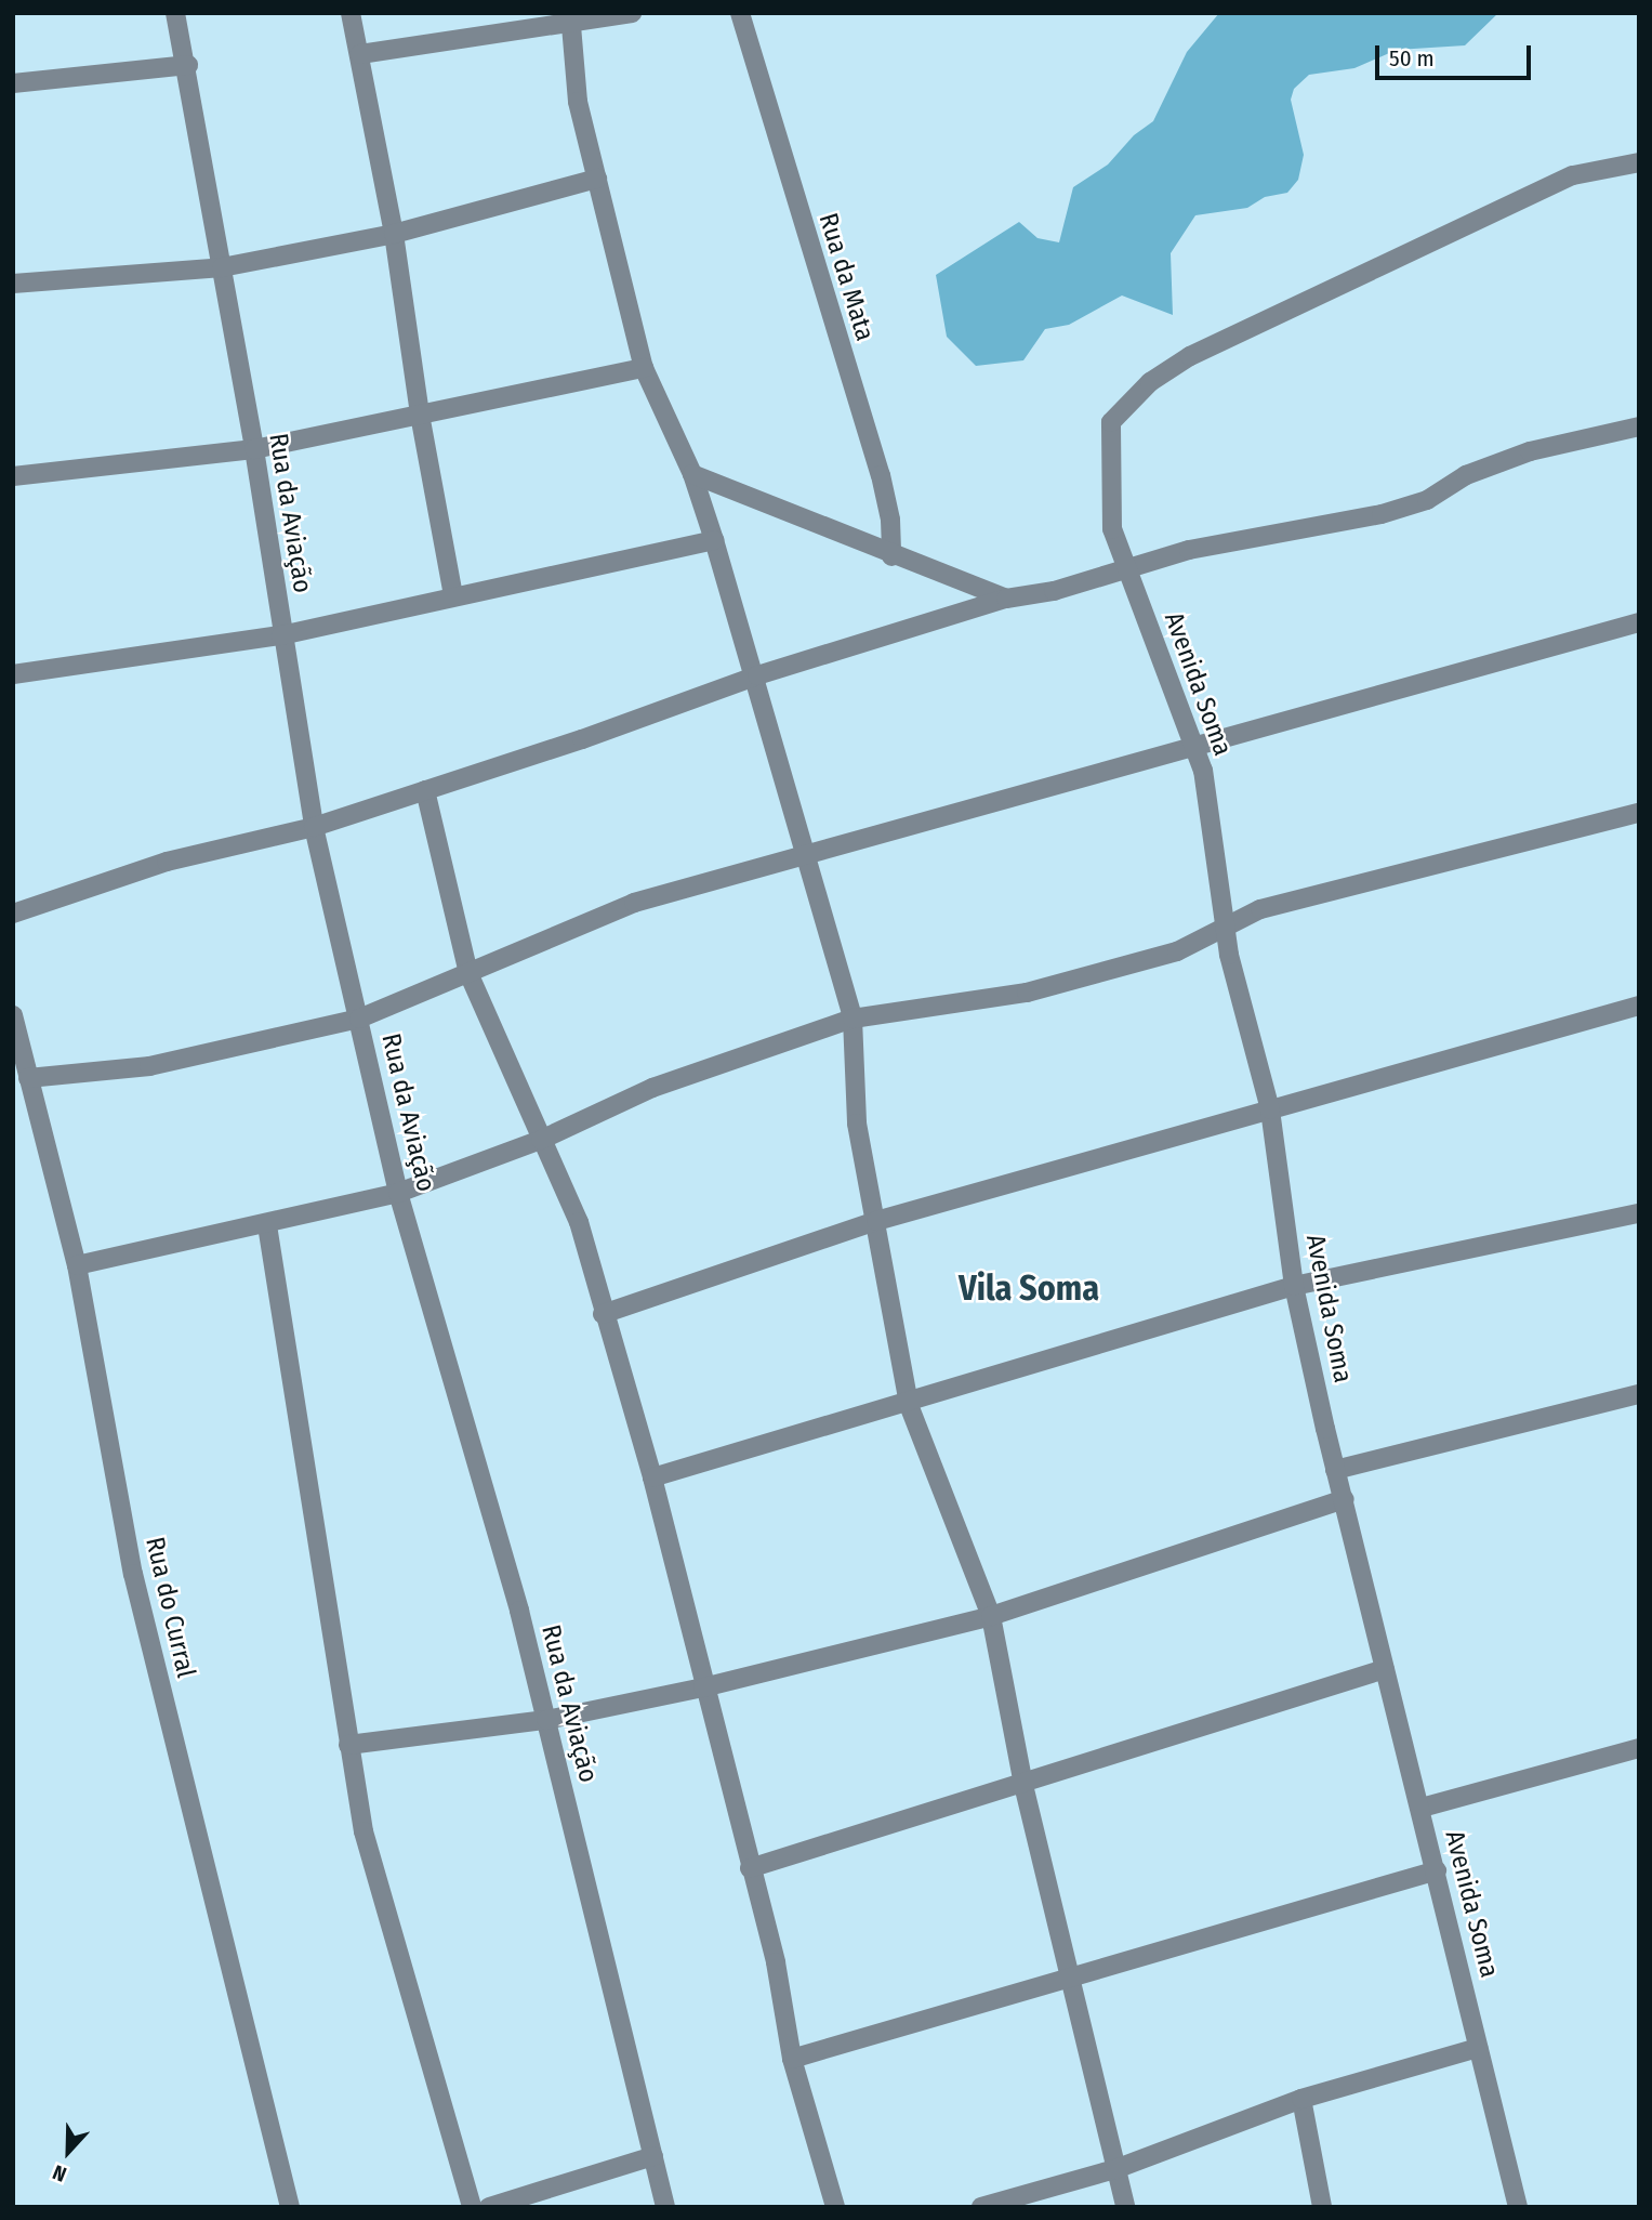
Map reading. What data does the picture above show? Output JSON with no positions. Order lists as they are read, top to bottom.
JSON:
{
  "streets": {
    "street": [
      "Rua da Mata",
      "Rua da Aviação",
      "Avenida Soma",
      "Rua do Curral"
    ]
  },
  "districts": ["Vila Soma"],
  "scale_bar": "50 m",
  "north": "bottom"
}
